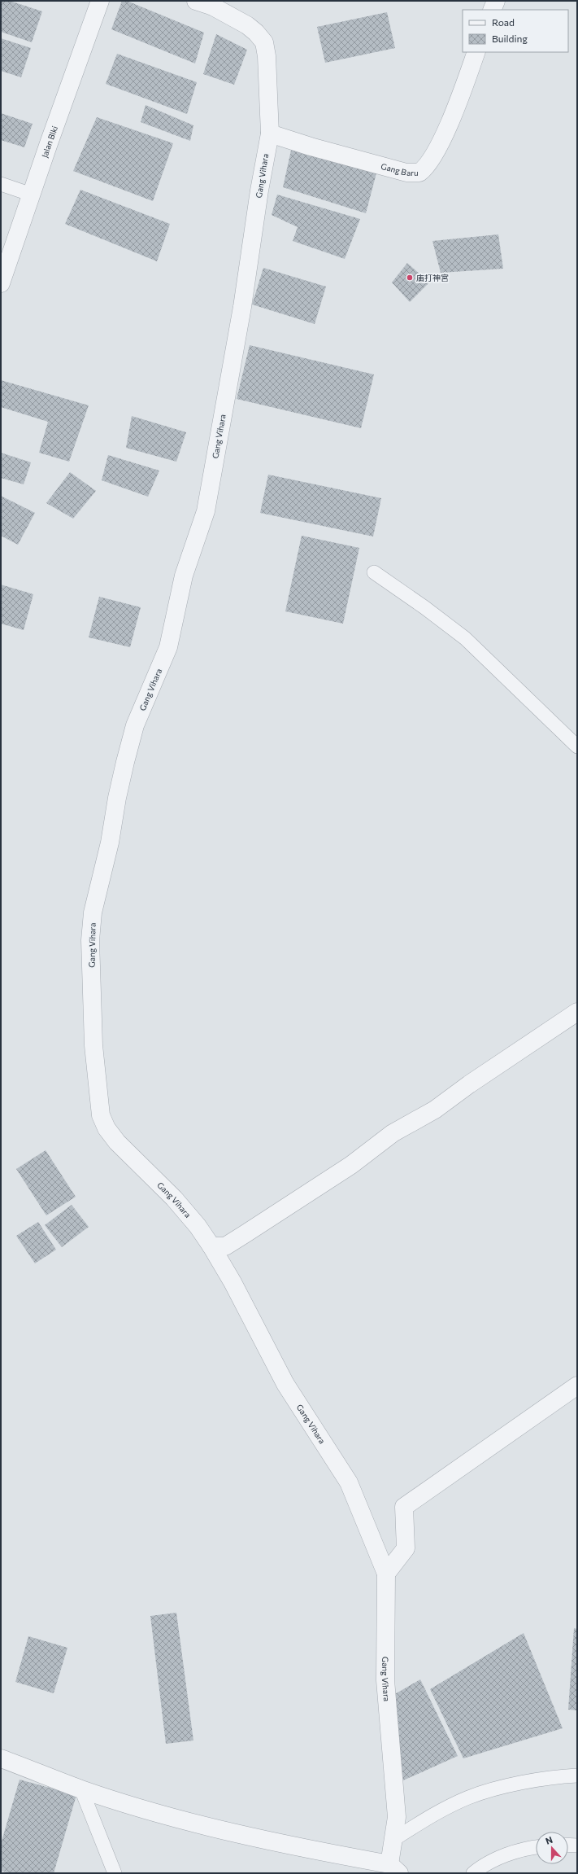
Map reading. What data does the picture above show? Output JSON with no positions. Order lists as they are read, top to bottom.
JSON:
{
  "streets": {
    "street": ["Jalan Blki", "Gang Baru", "Gang Vihara"]
  },
  "crossings": [
    ["Gang Baru", "Gang Vihara"]
  ],
  "places": ["庙打神宮"],
  "legend": ["Road", "Building"],
  "north": "top"
}
